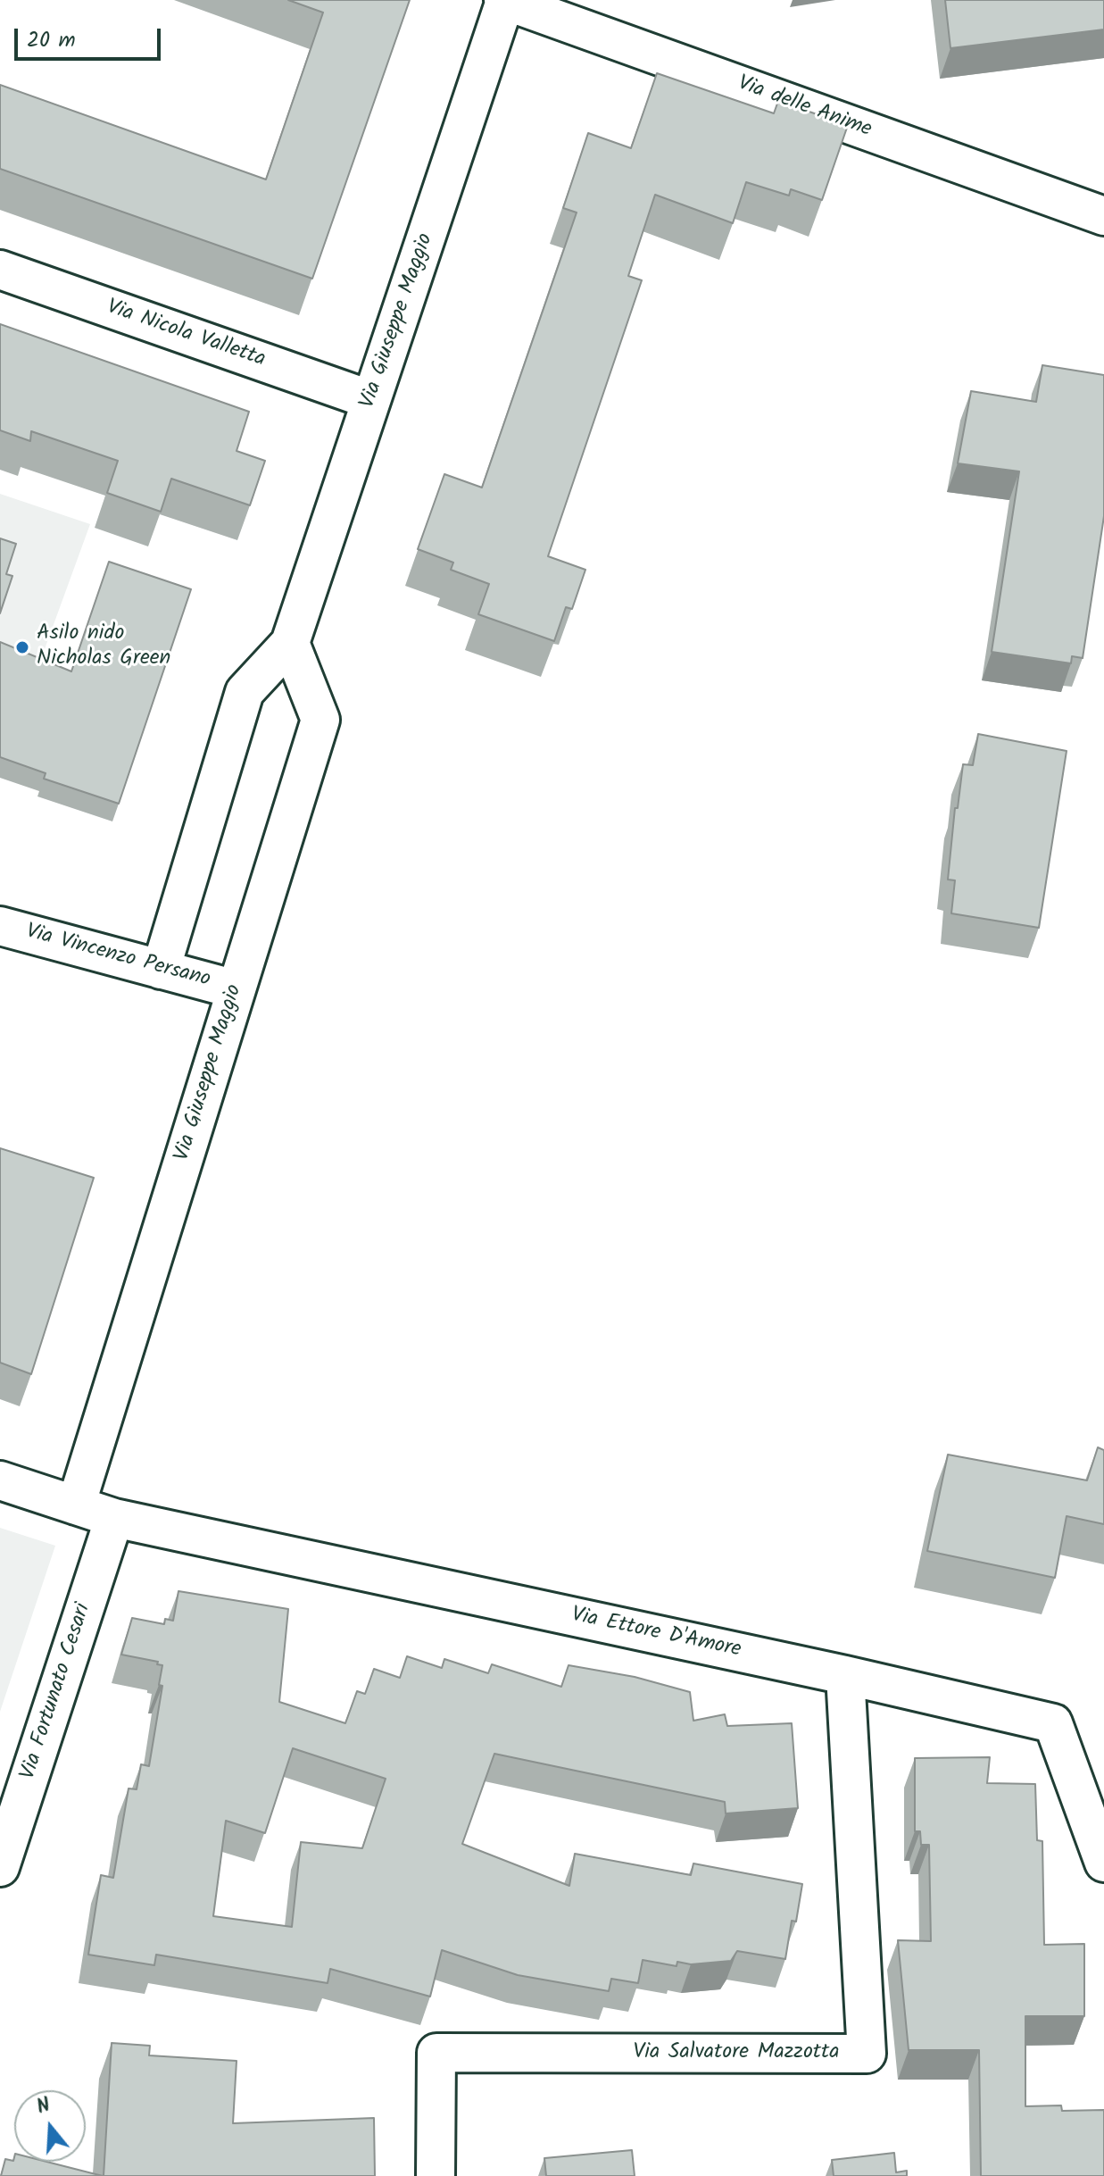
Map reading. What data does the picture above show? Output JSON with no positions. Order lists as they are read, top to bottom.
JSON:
{
  "streets": {
    "street": [
      "Via delle Anime",
      "Via Giuseppe Maggio",
      "Via Nicola Valletta",
      "Via Vincenzo Persano",
      "Via Ettore D'Amore",
      "Via Fortunato Cesari",
      "Via Salvatore Mazzotta"
    ]
  },
  "crossings": [
    ["Via delle Anime", "Via Giuseppe Maggio"],
    ["Via Giuseppe Maggio", "Via Nicola Valletta"],
    ["Via Giuseppe Maggio", "Via Vincenzo Persano"],
    ["Via Giuseppe Maggio", "Via Ettore D'Amore"],
    ["Via Ettore D'Amore", "Via Fortunato Cesari"],
    ["Via Ettore D'Amore", "Via Salvatore Mazzotta"]
  ],
  "places": ["Asilo nido Nicholas Green"],
  "scale_bar": "20 m",
  "north": "top"
}
